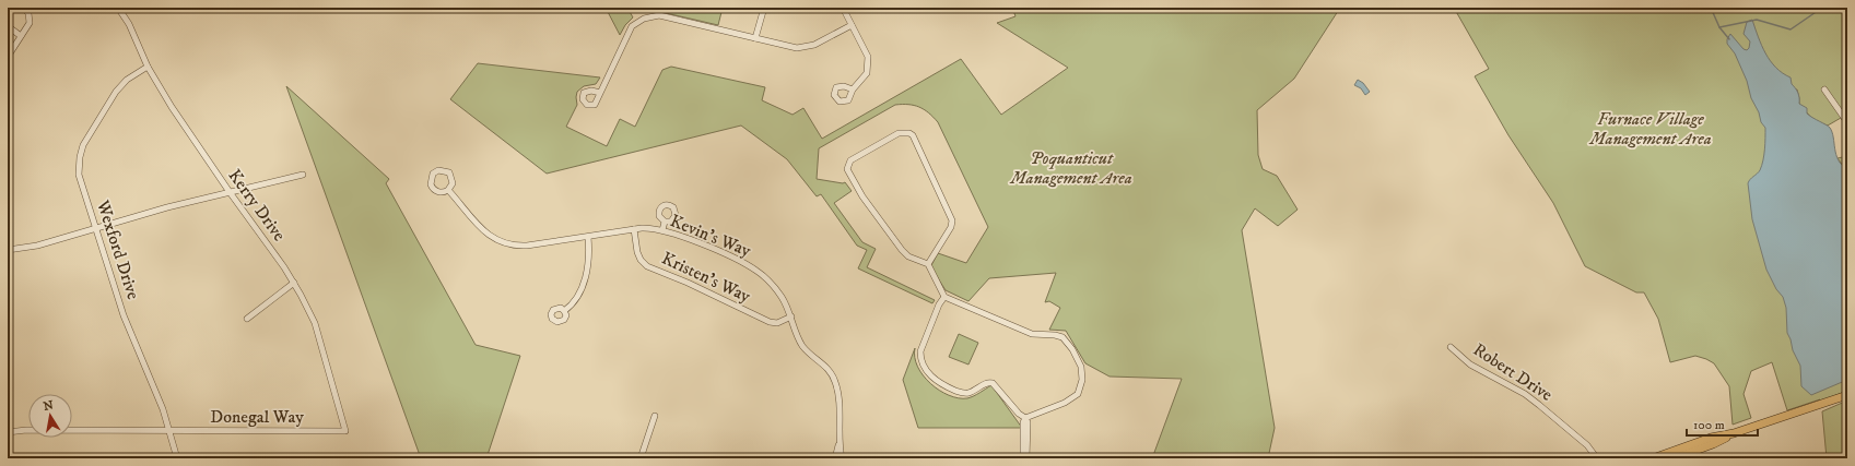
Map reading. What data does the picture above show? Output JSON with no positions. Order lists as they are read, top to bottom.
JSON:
{
  "streets": {
    "street": [
      "Kerry Drive",
      "Kevin's Way",
      "Wexford Drive",
      "Kristen's Way",
      "Robert Drive",
      "Donegal Way"
    ]
  },
  "crossings": [
    ["Kerry Drive", "Wexford Drive"],
    ["Kerry Drive", "Donegal Way"],
    ["Kevin's Way", "Kristen's Way"],
    ["Wexford Drive", "Donegal Way"]
  ],
  "parks": ["Furnace Village Management Area", "Poquanticut Management Area"],
  "scale_bar": "100 m",
  "north": "top"
}
